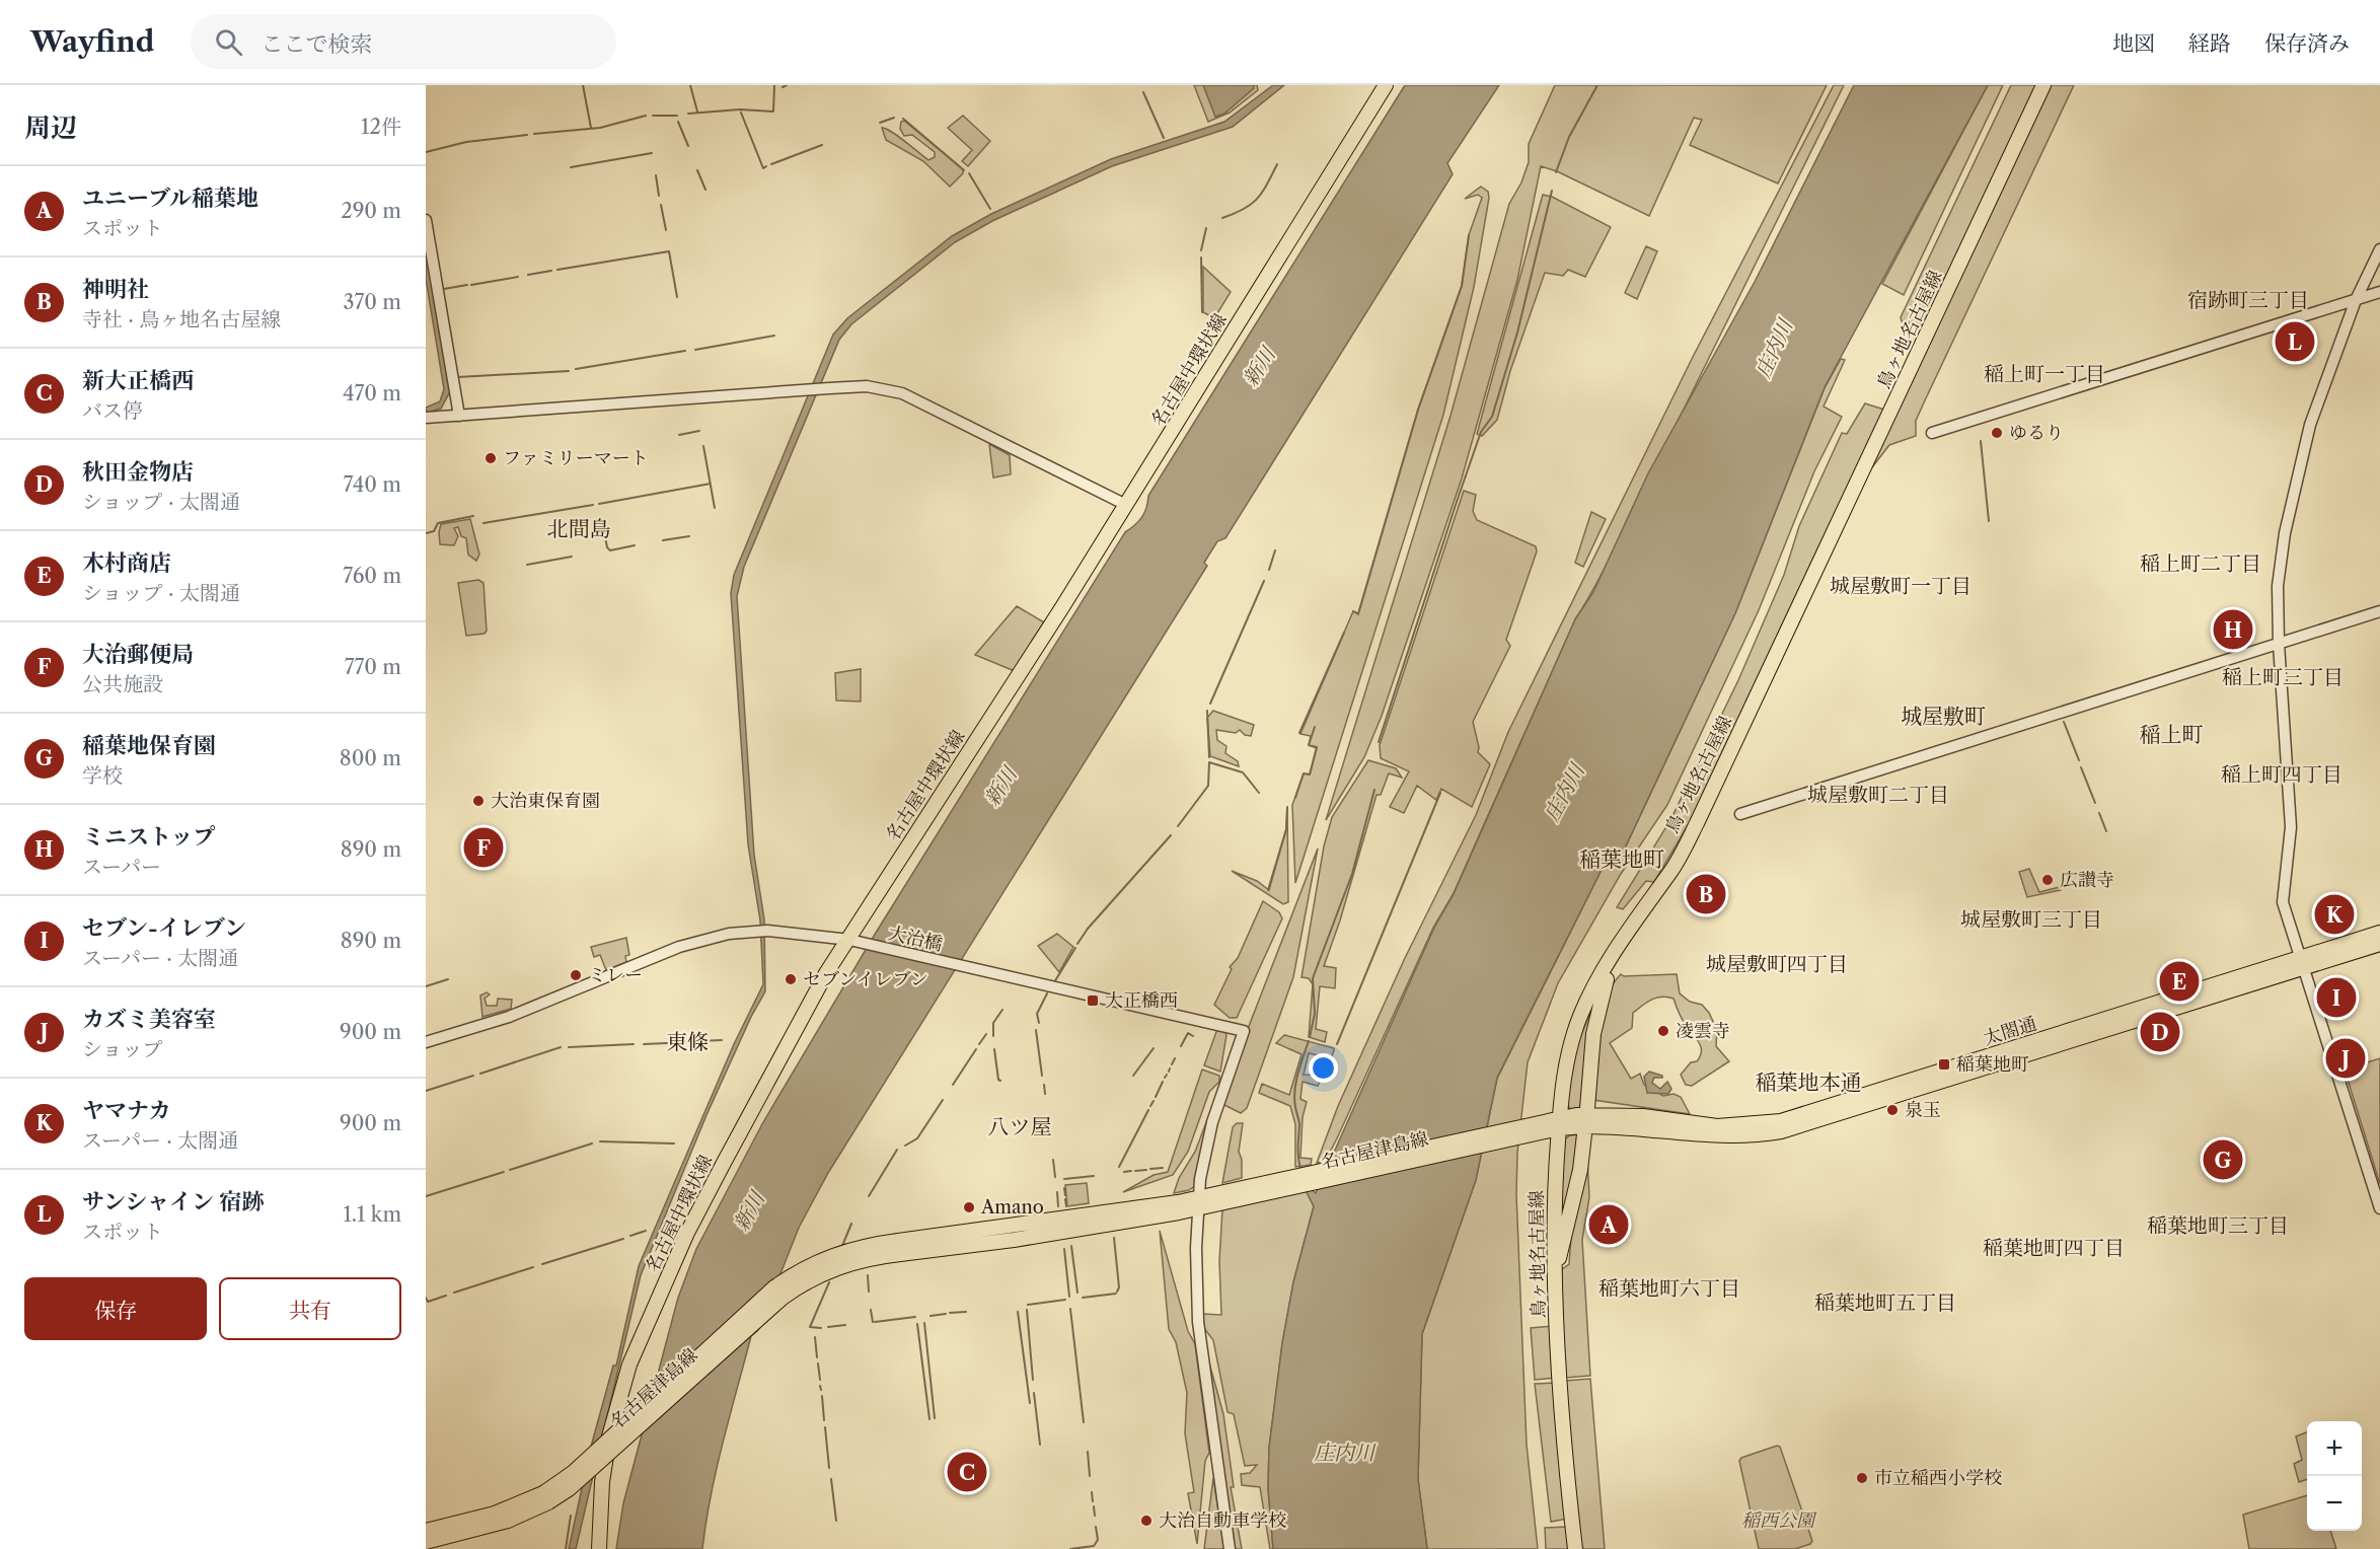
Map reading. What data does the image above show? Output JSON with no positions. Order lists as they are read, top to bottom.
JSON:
{
  "streets": {
    "main road": [
      "鳥ヶ地名古屋線",
      "名古屋中環状線",
      "太閤通",
      "名古屋津島線"
    ],
    "street": ["大治橋"]
  },
  "crossings": [
    ["鳥ヶ地名古屋線", "太閤通"],
    ["名古屋中環状線", "大治橋"],
    ["大治橋", "名古屋津島線"],
    ["太閤通", "名古屋津島線"]
  ],
  "districts": [
    "宿跡町三丁目",
    "稲上町一丁目",
    "北間島",
    "稲上町二丁目",
    "城屋敷町一丁目",
    "稲上町三丁目",
    "城屋敷町",
    "稲上町",
    "稲上町四丁目",
    "城屋敷町二丁目",
    "稲葉地町",
    "城屋敷町三丁目",
    "城屋敷町四丁目",
    "東條",
    "稲葉地本通",
    "八ツ屋",
    "稲葉地町三丁目",
    "稲葉地町四丁目",
    "稲葉地町六丁目",
    "稲葉地町五丁目"
  ],
  "water": ["庄内川", "新川"],
  "parks": ["稲西公園"],
  "places": {
    "other": [
      "ゆるり",
      "ファミリーマート",
      "大治東保育園",
      "広讃寺",
      "ミレー",
      "セブンイレブン",
      "凌雲寺",
      "泉玉",
      "Amano",
      "市立稲西小学校",
      "大治自動車学校"
    ],
    "transit": ["大正橋西", "稲葉地町"]
  },
  "page": {
    "header": "Wayfind",
    "search": "ここで検索",
    "nav": ["地図", "経路", "保存済み"],
    "heading": ["周辺", "12件"],
    "list": [
      {
        "mark": "A",
        "name": "ユニーブル稲葉地",
        "note": "スポット",
        "value": "290 m"
      },
      {
        "mark": "B",
        "name": "神明社",
        "note": "寺社 · 鳥ヶ地名古屋線",
        "value": "370 m"
      },
      {
        "mark": "C",
        "name": "新大正橋西",
        "note": "バス停",
        "value": "470 m"
      },
      {
        "mark": "D",
        "name": "秋田金物店",
        "note": "ショップ · 太閤通",
        "value": "740 m"
      },
      {
        "mark": "E",
        "name": "木村商店",
        "note": "ショップ · 太閤通",
        "value": "760 m"
      },
      {
        "mark": "F",
        "name": "大治郵便局",
        "note": "公共施設",
        "value": "770 m"
      },
      {
        "mark": "G",
        "name": "稲葉地保育園",
        "note": "学校",
        "value": "800 m"
      },
      {
        "mark": "H",
        "name": "ミニストップ",
        "note": "スーパー",
        "value": "890 m"
      },
      {
        "mark": "I",
        "name": "セブン-イレブン",
        "note": "スーパー · 太閤通",
        "value": "890 m"
      },
      {
        "mark": "J",
        "name": "カズミ美容室",
        "note": "ショップ",
        "value": "900 m"
      },
      {
        "mark": "K",
        "name": "ヤマナカ",
        "note": "スーパー · 太閤通",
        "value": "900 m"
      },
      {
        "mark": "L",
        "name": "サンシャイン 宿跡",
        "note": "スポット",
        "value": "1.1 km"
      }
    ],
    "pins": [
      "L",
      "H",
      "F",
      "B",
      "K",
      "E",
      "I",
      "D",
      "J",
      "G",
      "A",
      "C"
    ],
    "buttons": ["保存", "共有"],
    "map_buttons": ["+", "−"]
  }
}
